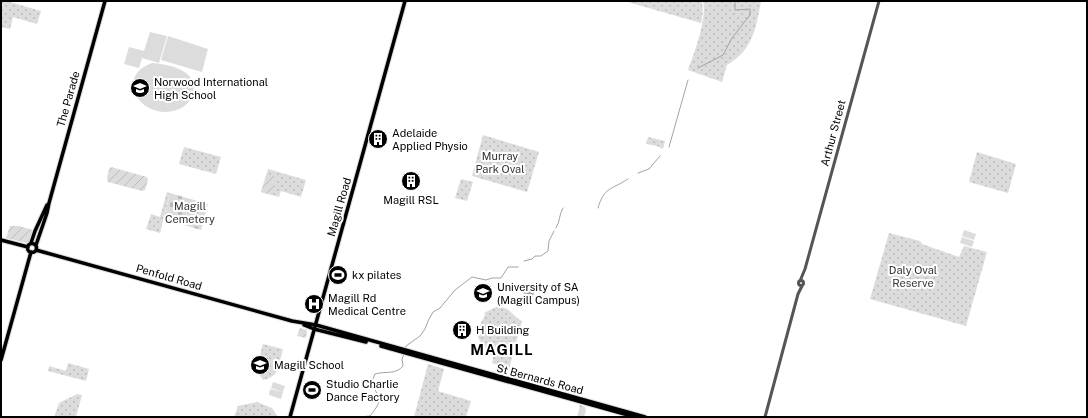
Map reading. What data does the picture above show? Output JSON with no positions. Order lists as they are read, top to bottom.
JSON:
{
  "streets": {
    "main road": [
      "The Parade",
      "Magill Road",
      "Penfold Road",
      "St Bernards Road"
    ],
    "street": ["Arthur Street"]
  },
  "crossings": [
    ["The Parade", "Penfold Road"],
    ["Magill Road", "Penfold Road"],
    ["Magill Road", "St Bernards Road"],
    ["Penfold Road", "St Bernards Road"]
  ],
  "districts": ["MAGILL"],
  "parks": ["Murray Park Oval", "Magill Cemetery", "Daly Oval Reserve"],
  "places": {
    "school or university": ["Norwood International High School", "University of SA (Magill Campus)", "Magill School"],
    "building": ["Adelaide Applied Physio", "Magill RSL", "H Building"],
    "sports": ["kx pilates", "Studio Charlie Dance Factory"],
    "hospital": ["Magill Rd Medical Centre"]
  }
}
